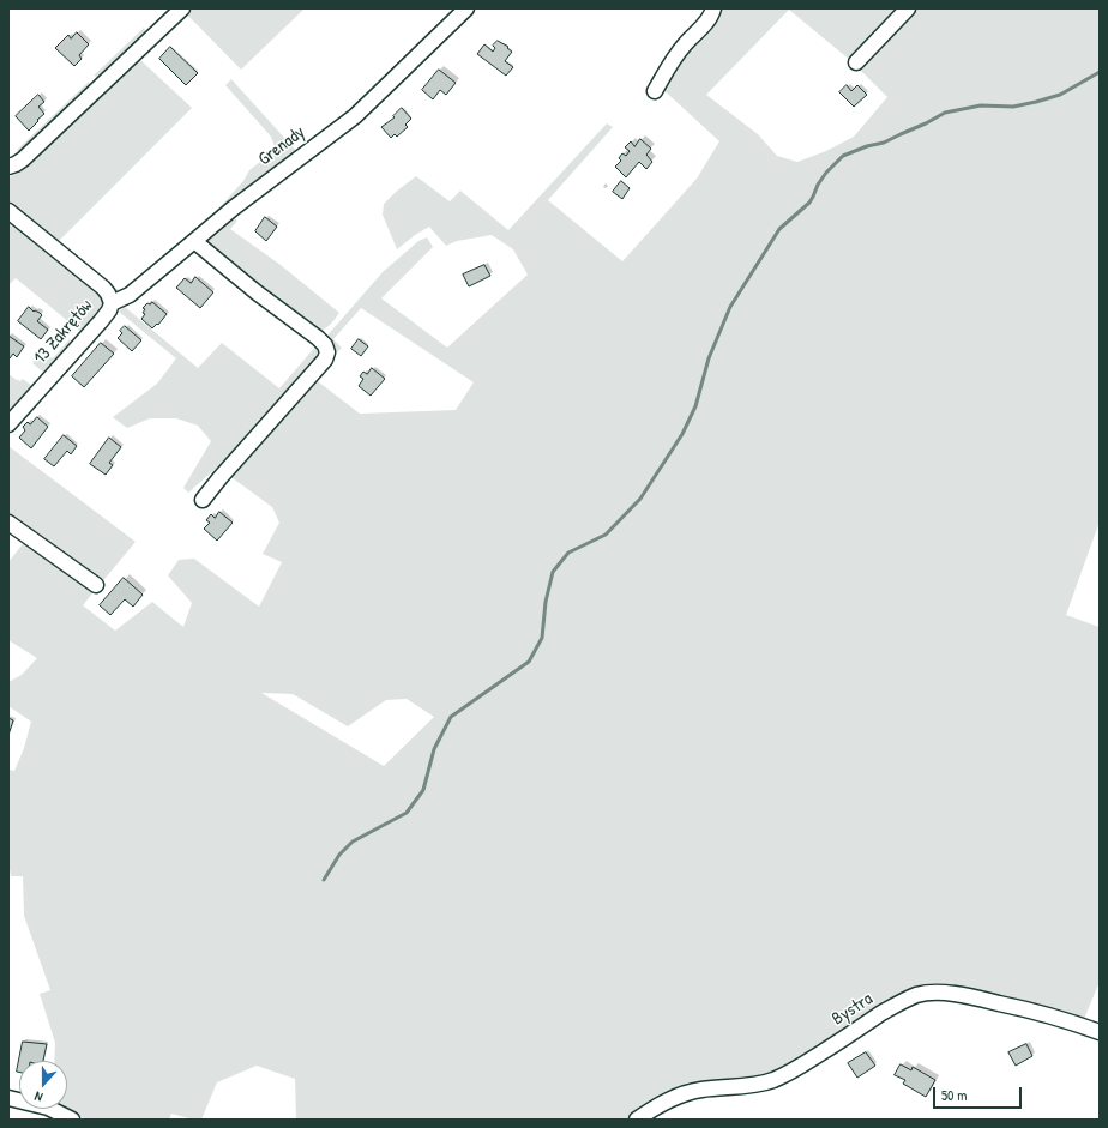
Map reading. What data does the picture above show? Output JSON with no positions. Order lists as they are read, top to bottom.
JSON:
{
  "streets": {
    "street": ["Grenady", "13 Zakrętów", "Bystra"]
  },
  "crossings": [
    ["Grenady", "13 Zakrętów"]
  ],
  "scale_bar": "50 m",
  "north": "bottom"
}
